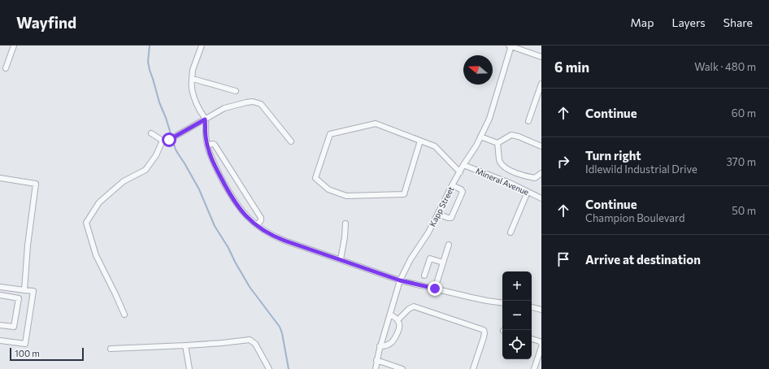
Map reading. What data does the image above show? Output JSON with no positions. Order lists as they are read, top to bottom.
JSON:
{
  "streets": {
    "street": ["Mineral Avenue", "Kapp Street"]
  },
  "crossings": [
    ["Mineral Avenue", "Kapp Street"]
  ],
  "scale_bar": "100 m",
  "north": "left",
  "page": {
    "header": "Wayfind",
    "nav": ["Map", "Layers", "Share"],
    "heading": ["6 min", "Walk · 480 m"],
    "list": [
      ["Continue", "60 m"],
      ["Turn right", "Idlewild Industrial Drive", "370 m"],
      ["Continue", "Champion Boulevard", "50 m"],
      "Arrive at destination"
    ],
    "map_buttons": ["+", "−"],
    "scale": "100 m"
  }
}
